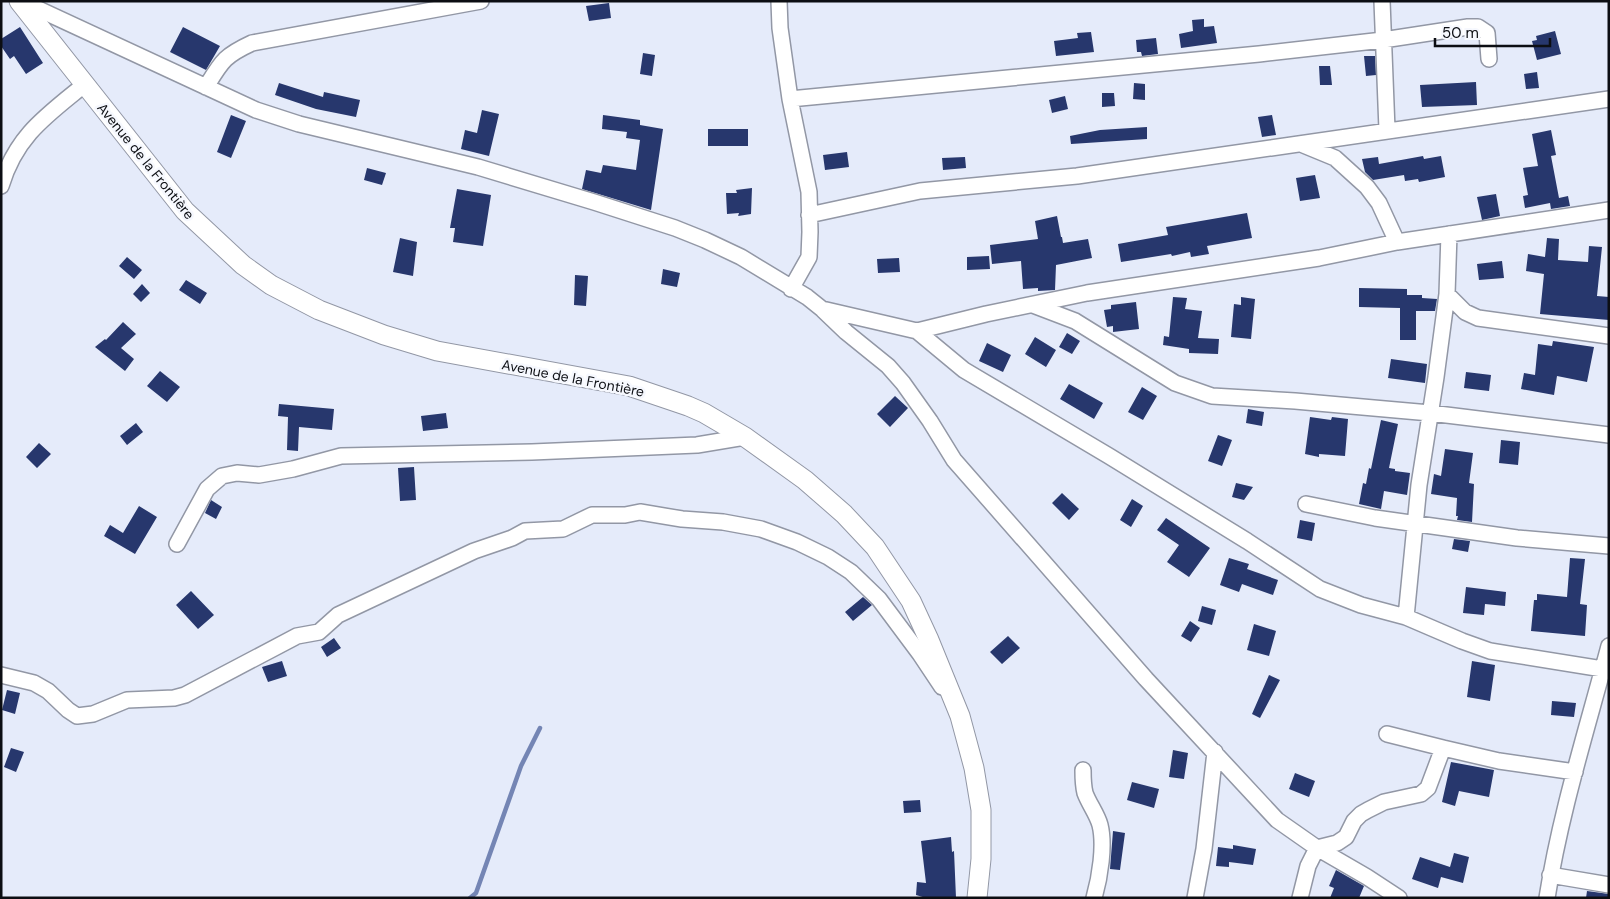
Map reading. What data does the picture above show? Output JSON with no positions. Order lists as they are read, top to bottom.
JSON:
{
  "streets": {
    "street": ["Avenue de la Frontière"]
  },
  "scale_bar": "50 m"
}
